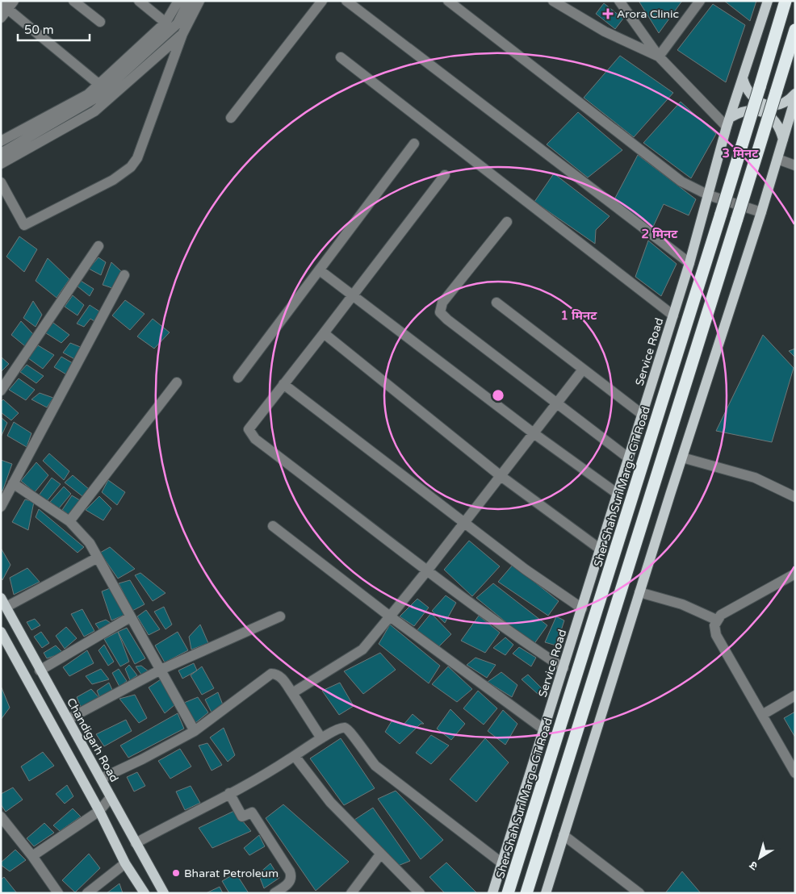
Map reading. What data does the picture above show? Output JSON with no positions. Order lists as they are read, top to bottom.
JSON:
{
  "streets": {
    "highway": ["Sher Shah Suri Marg - GT Road"],
    "main road": ["Service Road", "Chandigarh Road"]
  },
  "places": {
    "health": ["Arora Clinic"],
    "other": ["Bharat Petroleum"]
  },
  "scale_bar": "50 m",
  "north": "bottom left",
  "rings": ["3 मिनट", "2 मिनट", "1 मिनट"]
}
